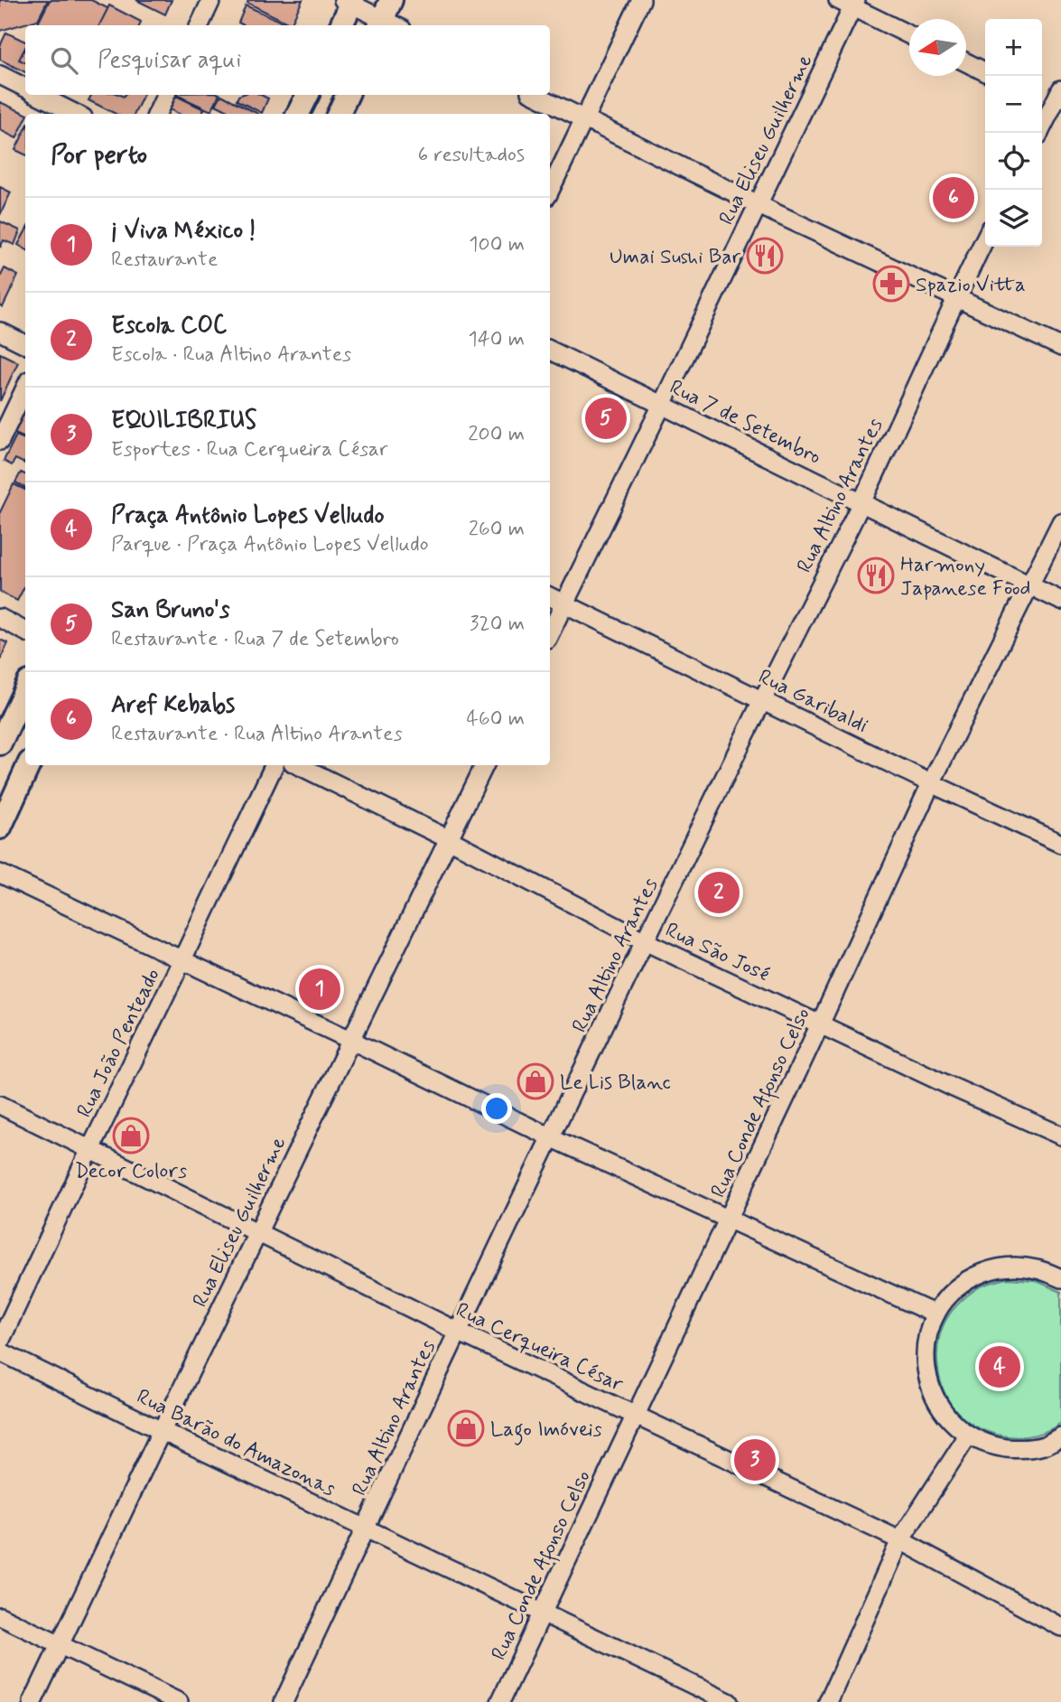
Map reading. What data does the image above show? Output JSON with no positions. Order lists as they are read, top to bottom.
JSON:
{
  "streets": {
    "street": [
      "Rua Eliseu Guilherme",
      "Rua 7 de Setembro",
      "Rua Altino Arantes",
      "Rua Garibaldi",
      "Rua São José",
      "Rua João Penteado",
      "Rua Conde Afonso Celso",
      "Rua Cerqueira César",
      "Rua Barão do Amazonas"
    ]
  },
  "crossings": [
    ["Rua Eliseu Guilherme", "Rua 7 de Setembro"],
    ["Rua Eliseu Guilherme", "Rua Garibaldi"],
    ["Rua Eliseu Guilherme", "Rua São José"],
    ["Rua Eliseu Guilherme", "Rua Cerqueira César"],
    ["Rua Eliseu Guilherme", "Rua Barão do Amazonas"],
    ["Rua 7 de Setembro", "Rua Altino Arantes"],
    ["Rua 7 de Setembro", "Rua Conde Afonso Celso"],
    ["Rua Altino Arantes", "Rua Garibaldi"],
    ["Rua Altino Arantes", "Rua São José"],
    ["Rua Altino Arantes", "Rua Cerqueira César"],
    ["Rua Altino Arantes", "Rua Barão do Amazonas"],
    ["Rua Garibaldi", "Rua Conde Afonso Celso"],
    ["Rua São José", "Rua Conde Afonso Celso"],
    ["Rua João Penteado", "Rua Cerqueira César"],
    ["Rua Conde Afonso Celso", "Rua Cerqueira César"],
    ["Rua Conde Afonso Celso", "Rua Barão do Amazonas"]
  ],
  "places": {
    "restaurant": ["Umai Sushi Bar", "Harmony Japanese Food"],
    "pharmacy": ["Spazio Vitta"],
    "shop": ["Le Lis Blanc", "Decor Colors", "Lago Imóveis"]
  },
  "north": "left",
  "page": {
    "map_buttons": ["+", "−"],
    "search": "Pesquisar aqui",
    "heading": ["Por perto", "6 resultados"],
    "pins": [
      "6",
      "5",
      "2",
      "1",
      "4",
      "3"
    ],
    "list": [
      {
        "mark": "1",
        "name": "¡ Viva México !",
        "note": "Restaurante",
        "value": "100 m"
      },
      {
        "mark": "2",
        "name": "Escola COC",
        "note": "Escola · Rua Altino Arantes",
        "value": "140 m"
      },
      {
        "mark": "3",
        "name": "EQUILIBRIUS",
        "note": "Esportes · Rua Cerqueira César",
        "value": "200 m"
      },
      {
        "mark": "4",
        "name": "Praça Antônio Lopes Velludo",
        "note": "Parque · Praça Antônio Lopes Velludo",
        "value": "260 m"
      },
      {
        "mark": "5",
        "name": "San Bruno's",
        "note": "Restaurante · Rua 7 de Setembro",
        "value": "320 m"
      },
      {
        "mark": "6",
        "name": "Aref Kebabs",
        "note": "Restaurante · Rua Altino Arantes",
        "value": "460 m"
      }
    ]
  }
}
